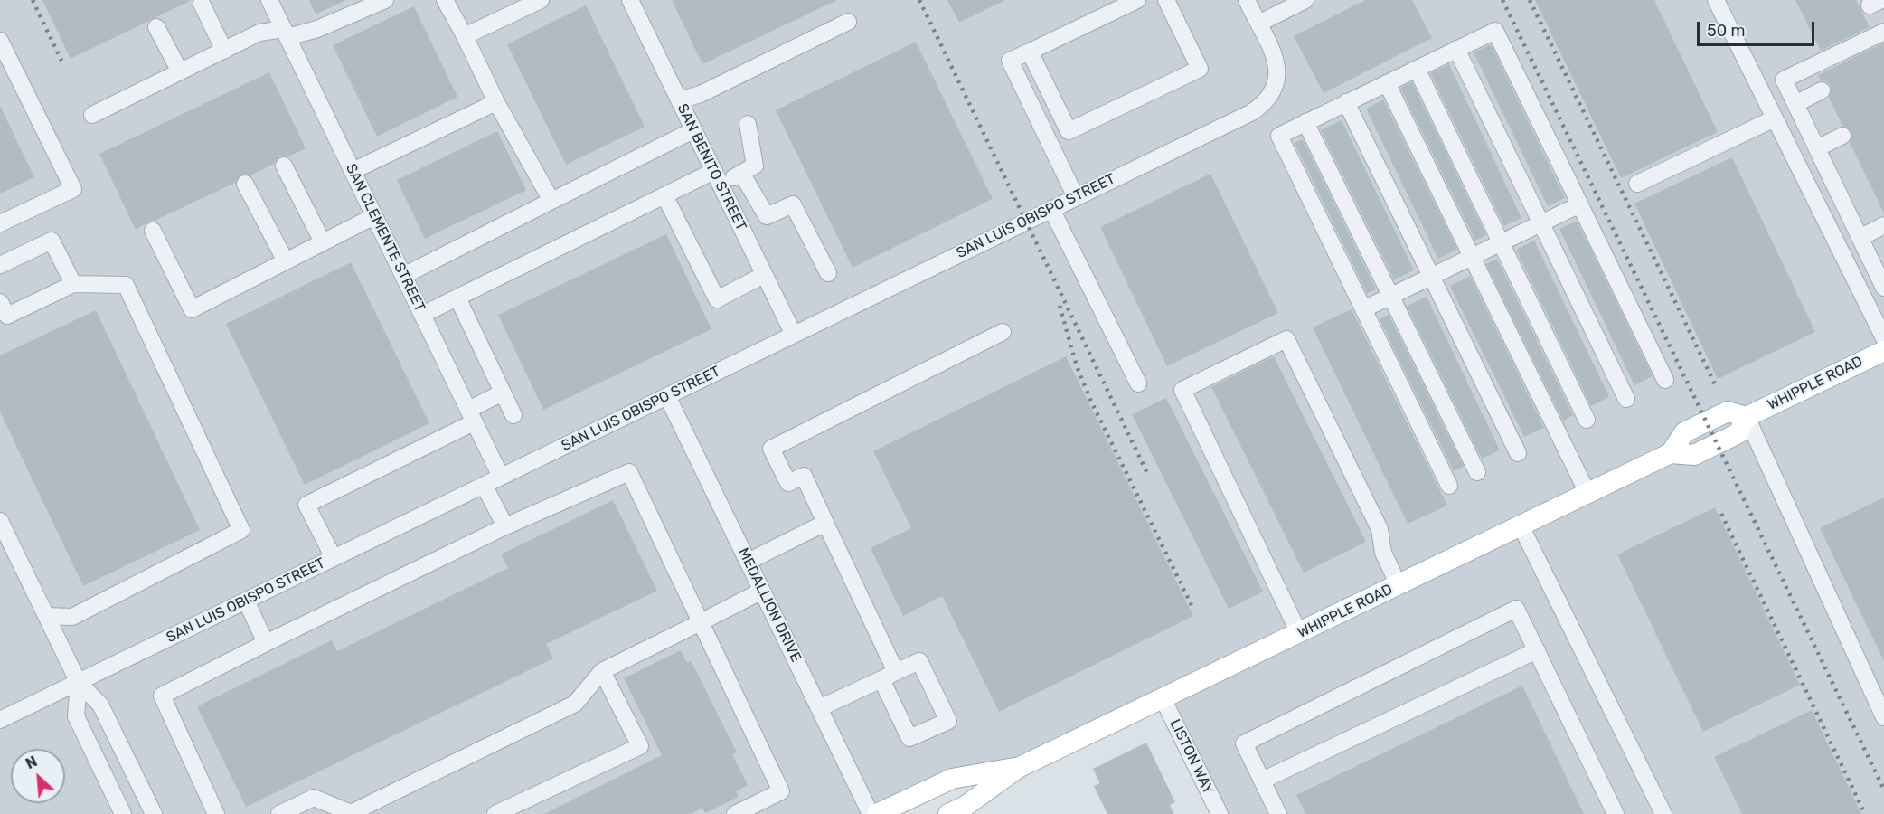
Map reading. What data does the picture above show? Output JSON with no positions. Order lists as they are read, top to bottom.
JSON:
{
  "streets": {
    "main road": ["WHIPPLE ROAD"],
    "street": [
      "SAN BENITO STREET",
      "SAN LUIS OBISPO STREET",
      "SAN CLEMENTE STREET",
      "MEDALLION DRIVE",
      "LISTON WAY"
    ]
  },
  "crossings": [
    ["SAN BENITO STREET", "SAN LUIS OBISPO STREET"],
    ["SAN LUIS OBISPO STREET", "SAN CLEMENTE STREET"],
    ["SAN LUIS OBISPO STREET", "MEDALLION DRIVE"],
    ["WHIPPLE ROAD", "LISTON WAY"]
  ],
  "scale_bar": "50 m",
  "north": "top left"
}
